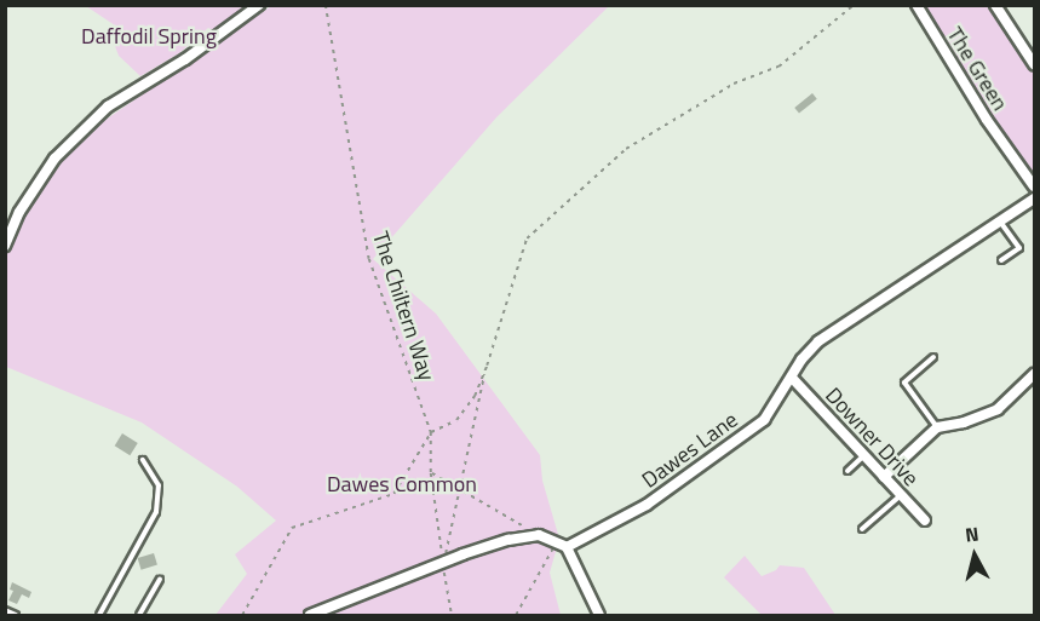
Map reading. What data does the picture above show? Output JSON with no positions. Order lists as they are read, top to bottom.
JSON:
{
  "streets": {
    "street": ["The Green", "Downer Drive", "Dawes Lane"],
    "path": ["The Chiltern Way"]
  },
  "crossings": [
    ["Downer Drive", "Dawes Lane"]
  ],
  "parks": ["Daffodil Spring", "Dawes Common"],
  "north": "top"
}
